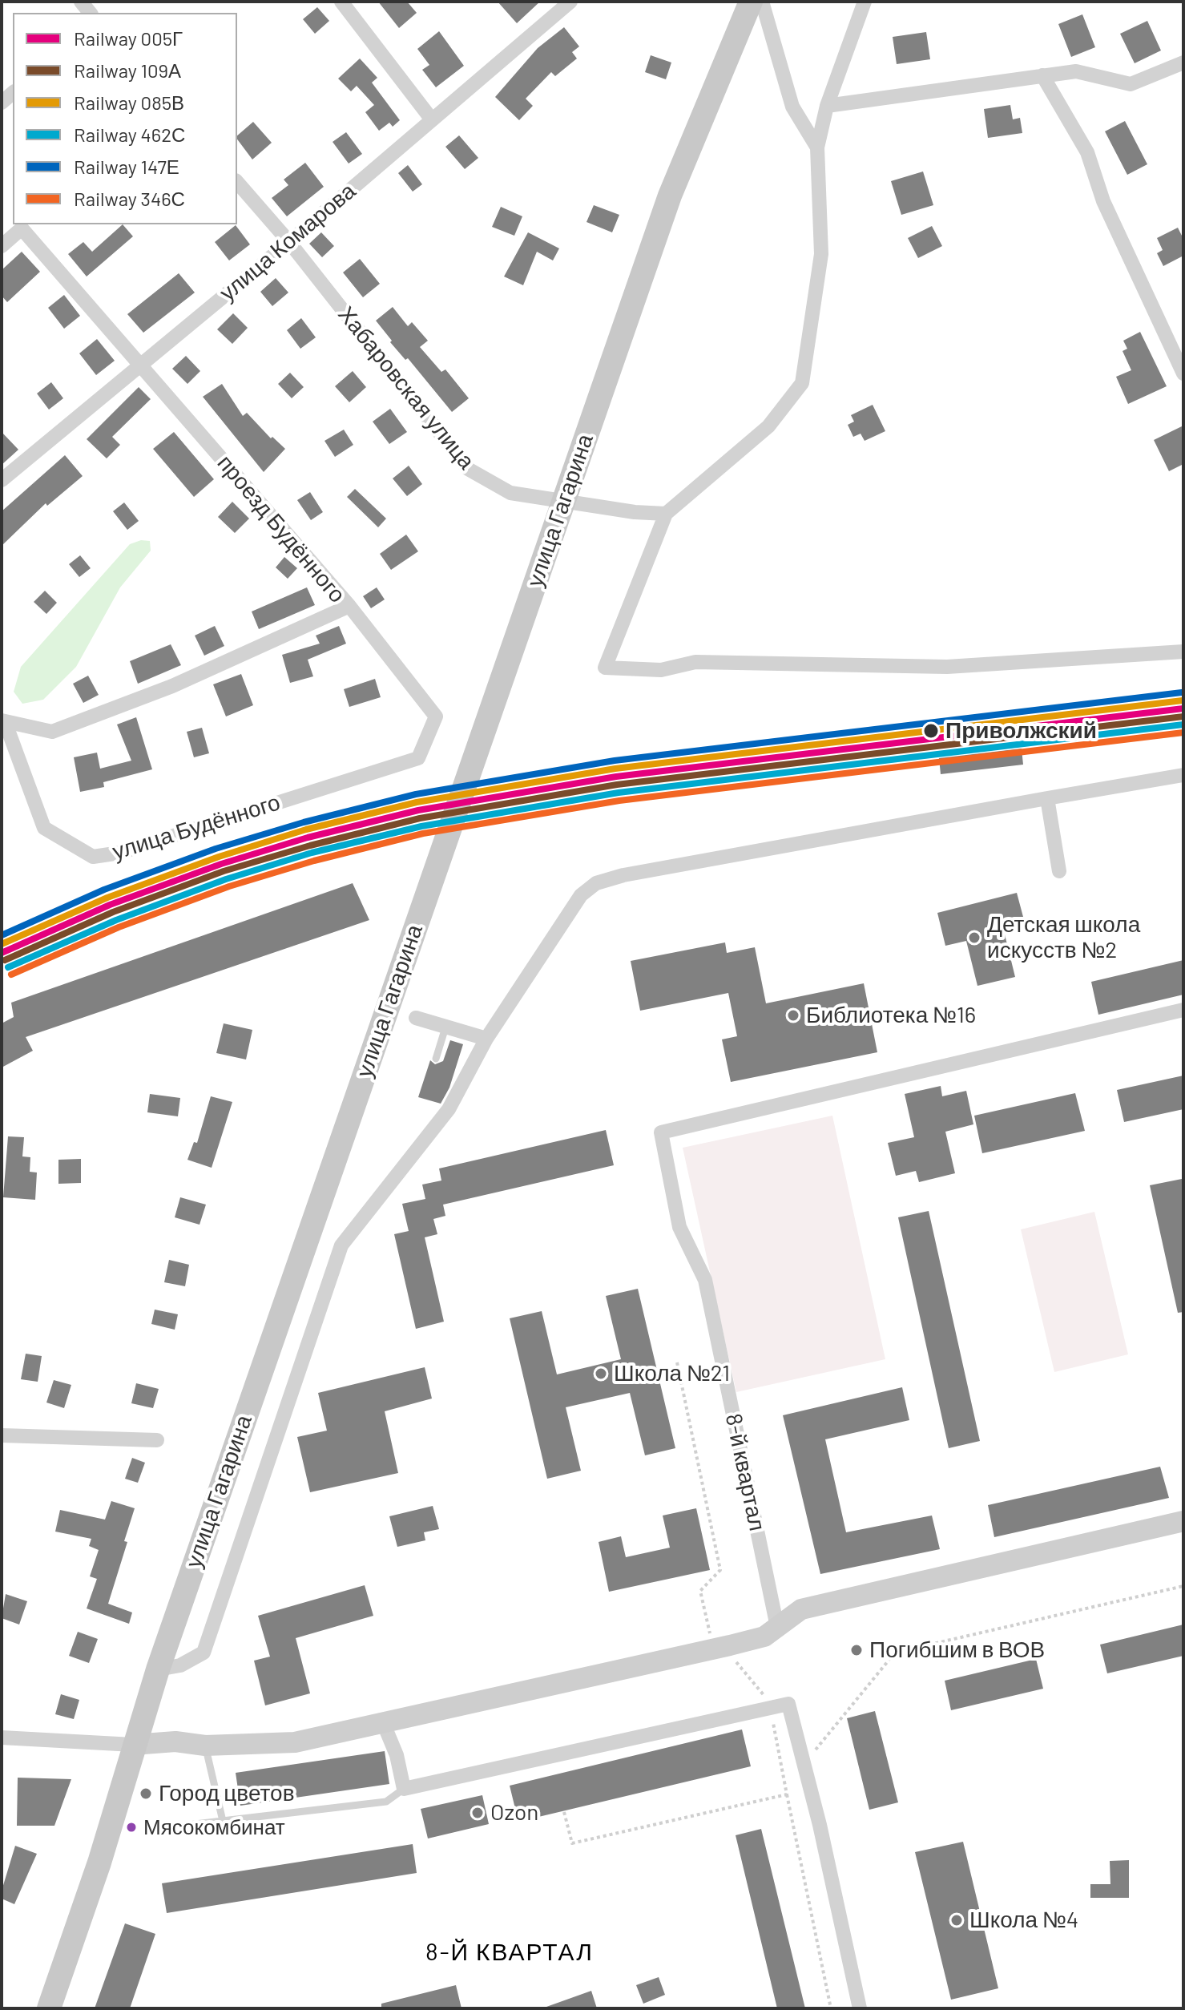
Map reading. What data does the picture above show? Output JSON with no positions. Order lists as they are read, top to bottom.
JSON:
{
  "streets": {
    "main road": ["улица Гагарина"],
    "street": [
      "улица Комарова",
      "Хабаровская улица",
      "проезд Будённого",
      "улица Будённого",
      "8-й квартал"
    ]
  },
  "crossings": [
    ["улица Комарова", "Хабаровская улица"],
    ["улица Комарова", "проезд Будённого"],
    ["проезд Будённого", "улица Будённого"]
  ],
  "districts": ["8-Й КВАРТАЛ"],
  "places": [
    "Приволжский",
    "Детская школа искусств №2",
    "Библиотека №16",
    "Школа №21",
    "Погибшим в ВОВ",
    "Город цветов",
    "Ozon",
    "Мясокомбинат",
    "Школа №4"
  ],
  "lines": [
    "rail line 147Е",
    "rail line 085В",
    "rail line 005Г",
    "rail line 109А",
    "rail line 462С",
    "rail line 346С"
  ],
  "legend": [
    "Railway 005Г",
    "Railway 109А",
    "Railway 085В",
    "Railway 462С",
    "Railway 147Е",
    "Railway 346С"
  ]
}
